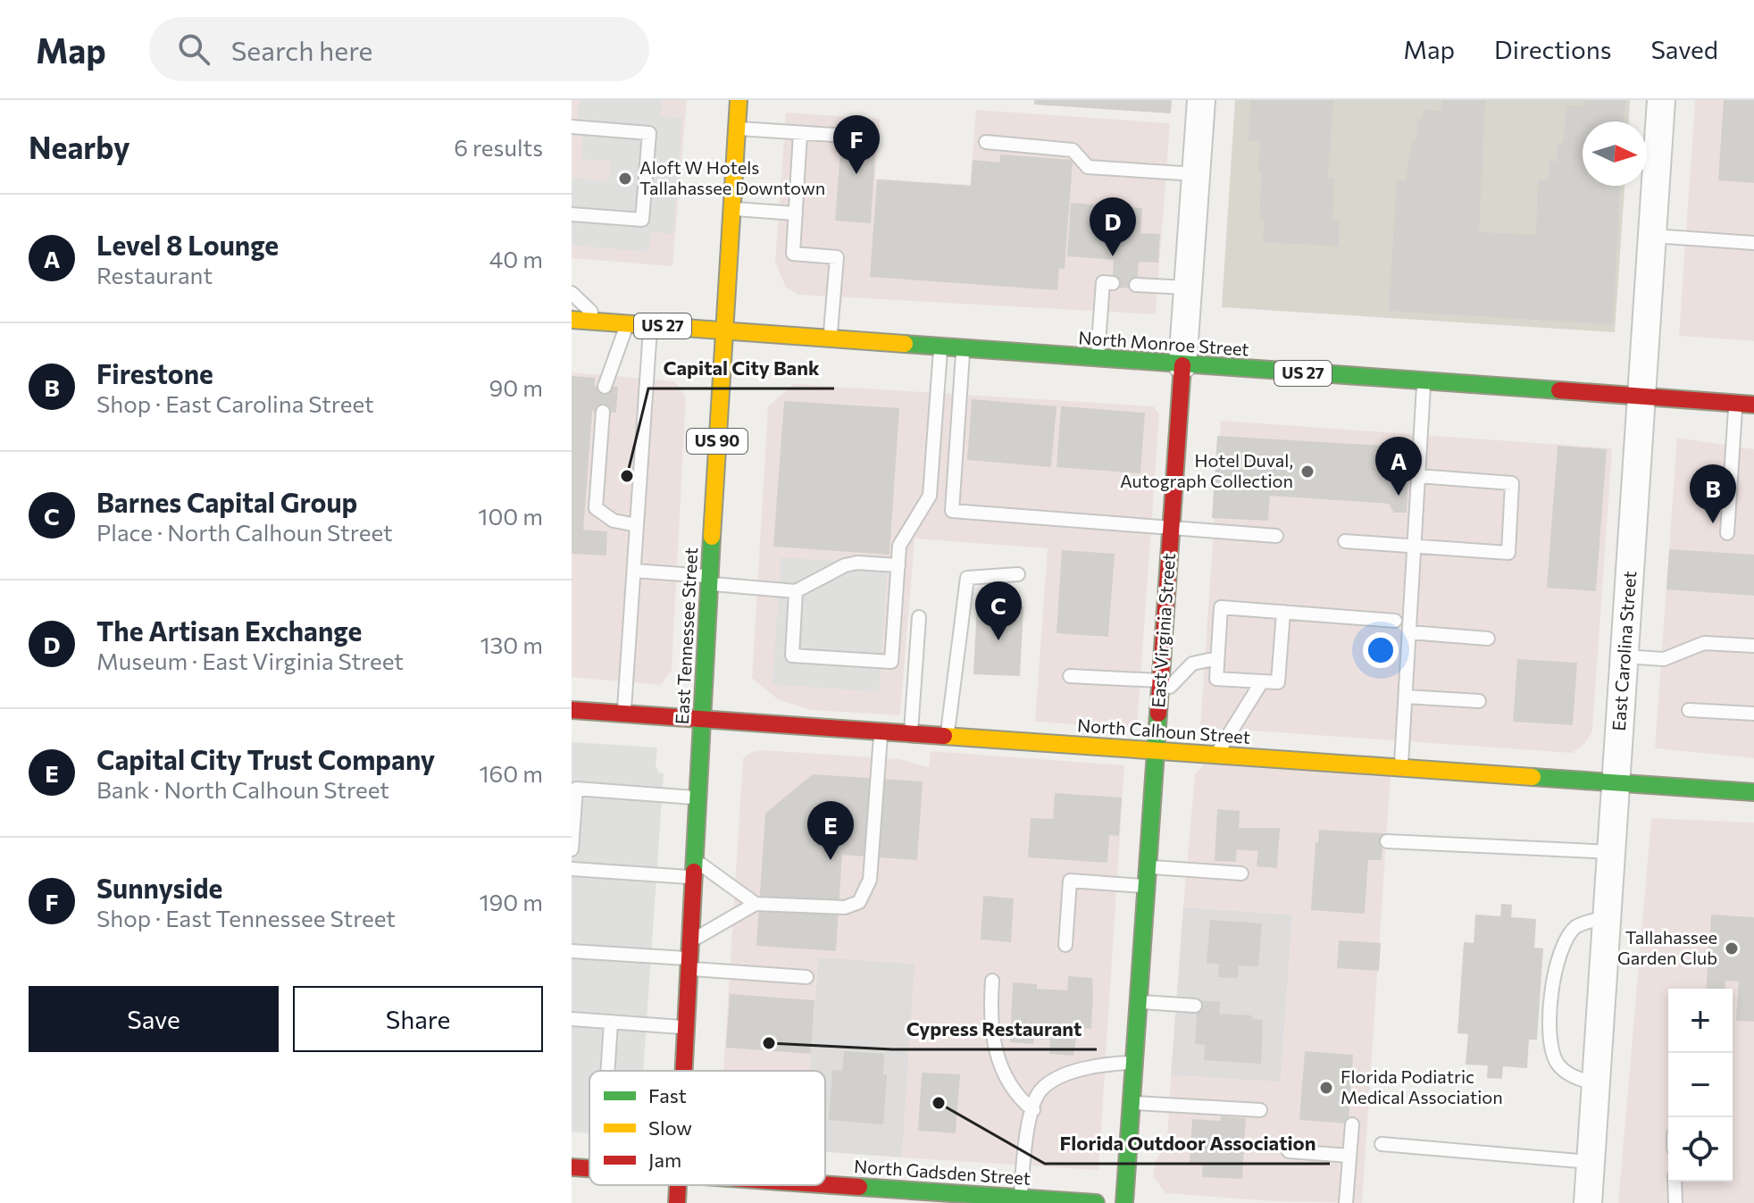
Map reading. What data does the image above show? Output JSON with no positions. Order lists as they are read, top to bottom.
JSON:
{
  "streets": {
    "street": [
      "US 27",
      "North Monroe Street",
      "US 90",
      "East Virginia Street",
      "East Tennessee Street",
      "East Carolina Street",
      "North Calhoun Street",
      "North Gadsden Street"
    ]
  },
  "crossings": [
    ["North Monroe Street", "East Virginia Street"],
    ["North Monroe Street", "East Tennessee Street"],
    ["North Monroe Street", "East Carolina Street"],
    ["East Virginia Street", "North Calhoun Street"],
    ["East Tennessee Street", "North Calhoun Street"],
    ["East Carolina Street", "North Calhoun Street"]
  ],
  "places": [
    "Aloft W Hotels Tallahassee Downtown",
    "Hotel Duval, Autograph Collection",
    "Capital City Bank",
    "Tallahassee Garden Club",
    "Cypress Restaurant",
    "Florida Podiatric Medical Association",
    "Florida Outdoor Association"
  ],
  "legend": ["Fast", "Slow", "Jam"],
  "north": "right",
  "page": {
    "header": "Map",
    "search": "Search here",
    "nav": ["Map", "Directions", "Saved"],
    "heading": ["Nearby", "6 results"],
    "pins": [
      "F",
      "D",
      "A",
      "B",
      "C",
      "E"
    ],
    "list": [
      {
        "mark": "A",
        "name": "Level 8 Lounge",
        "note": "Restaurant",
        "value": "40 m"
      },
      {
        "mark": "B",
        "name": "Firestone",
        "note": "Shop · East Carolina Street",
        "value": "90 m"
      },
      {
        "mark": "C",
        "name": "Barnes Capital Group",
        "note": "Place · North Calhoun Street",
        "value": "100 m"
      },
      {
        "mark": "D",
        "name": "The Artisan Exchange",
        "note": "Museum · East Virginia Street",
        "value": "130 m"
      },
      {
        "mark": "E",
        "name": "Capital City Trust Company",
        "note": "Bank · North Calhoun Street",
        "value": "160 m"
      },
      {
        "mark": "F",
        "name": "Sunnyside",
        "note": "Shop · East Tennessee Street",
        "value": "190 m"
      }
    ],
    "buttons": ["Save", "Share"],
    "map_buttons": ["+", "−"]
  }
}
